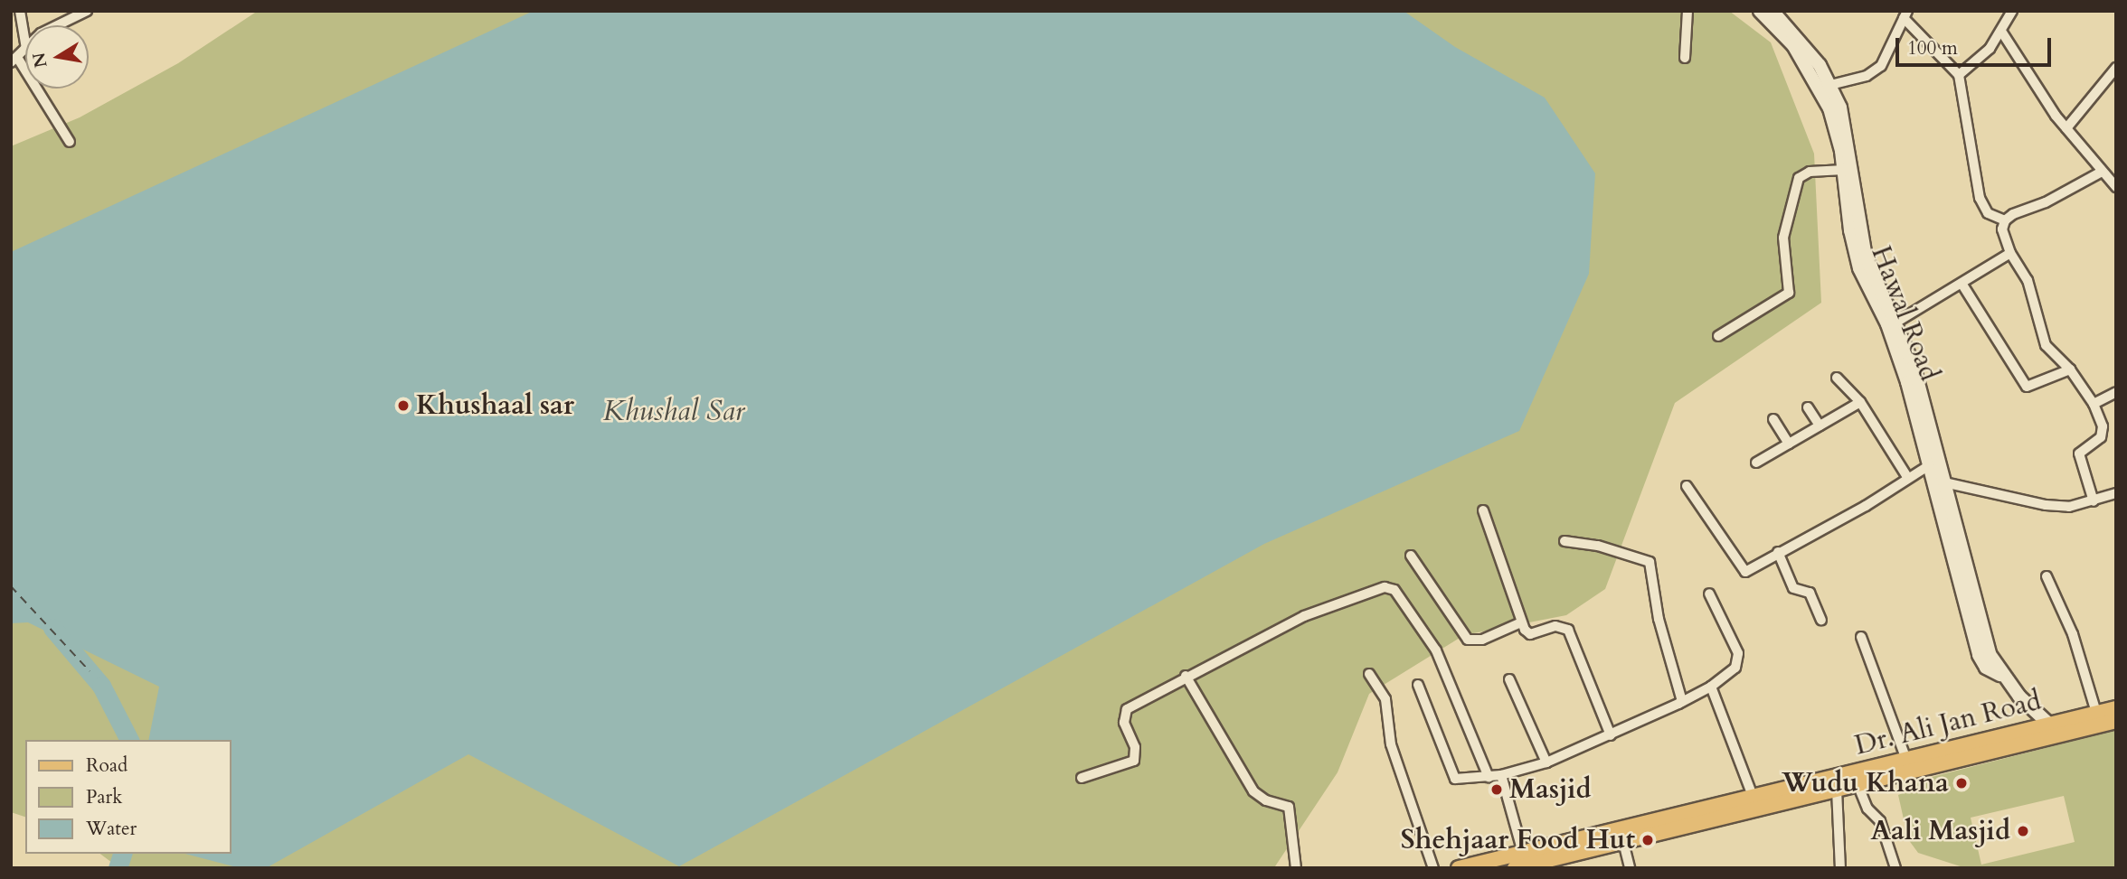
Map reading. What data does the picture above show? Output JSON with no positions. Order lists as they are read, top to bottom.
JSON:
{
  "streets": {
    "main road": ["Hawal Road", "Dr. Ali Jan Road"]
  },
  "crossings": [
    ["Hawal Road", "Dr. Ali Jan Road"]
  ],
  "water": ["Khushal Sar"],
  "places": [
    "Khushaal sar",
    "Wudu Khana",
    "Masjid",
    "Aali Masjid",
    "Shehjaar Food Hut"
  ],
  "legend": ["Road", "Park", "Water"],
  "scale_bar": "100 m",
  "north": "left"
}
